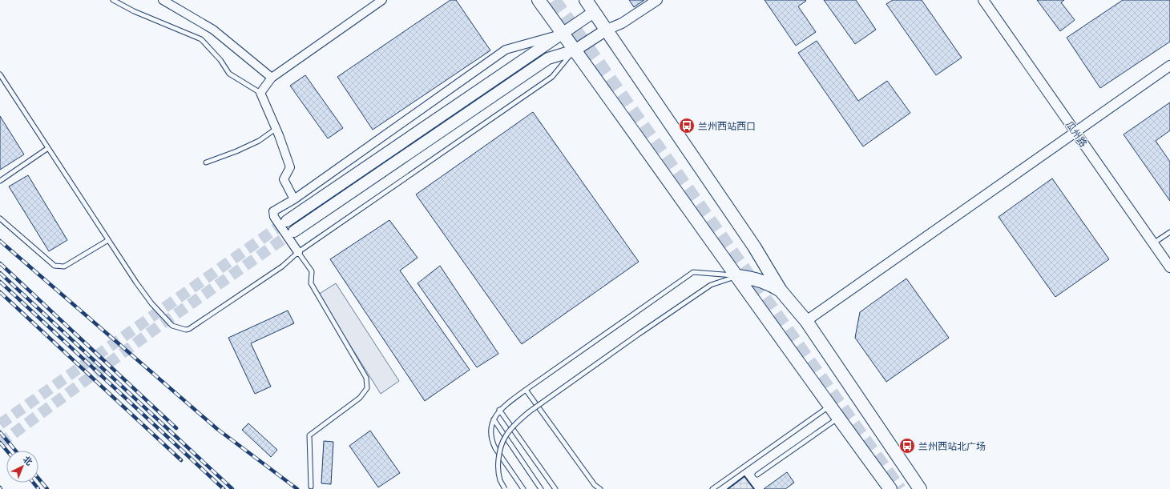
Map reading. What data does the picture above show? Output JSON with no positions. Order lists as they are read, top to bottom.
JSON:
{
  "streets": {
    "street": ["瓜州路"]
  },
  "places": {
    "bus stop": ["兰州西站西口", "兰州西站北广场"]
  },
  "north": "top right"
}
